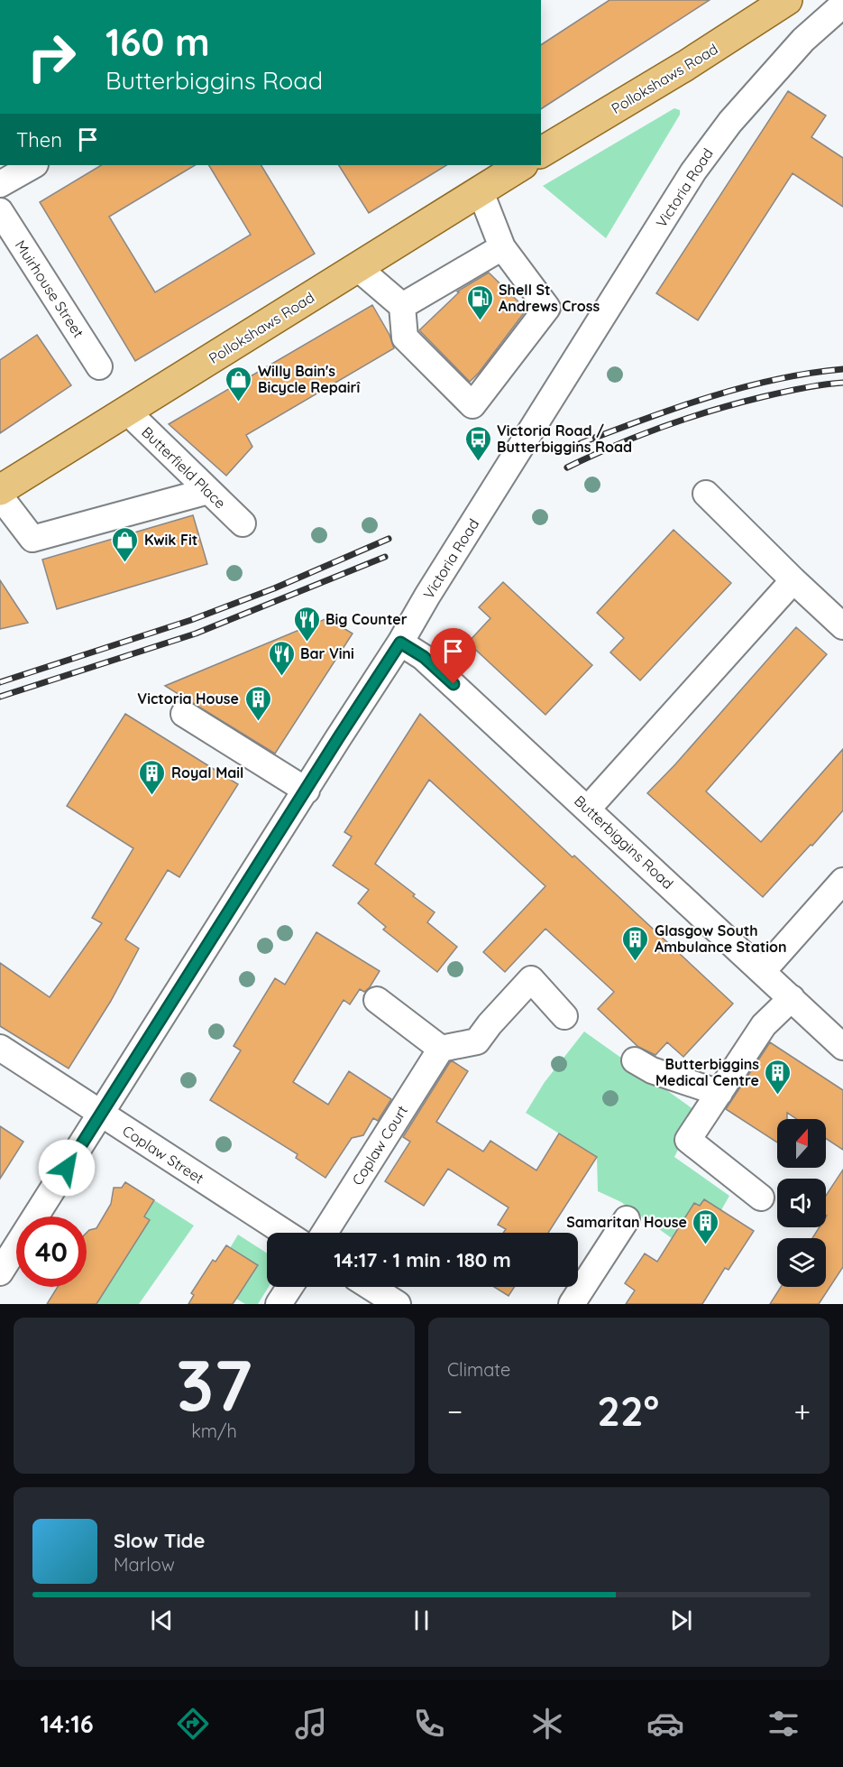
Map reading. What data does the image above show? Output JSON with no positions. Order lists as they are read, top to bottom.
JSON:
{
  "streets": {
    "main road": ["Pollokshaws Road"],
    "street": [
      "Victoria Road",
      "Muirhouse Street",
      "Butterfield Place",
      "Butterbiggins Road",
      "Coplaw Court",
      "Coplaw Street"
    ]
  },
  "crossings": [
    ["Pollokshaws Road", "Butterfield Place"],
    ["Victoria Road", "Butterbiggins Road"],
    ["Victoria Road", "Coplaw Street"]
  ],
  "places": {
    "fuel station": ["Shell St Andrews Cross"],
    "shop": ["Willy Bain's Bicycle Repairî", "Kwik Fit"],
    "bus stop": ["Victoria Road / Butterbiggins Road"],
    "restaurant": ["Big Counter", "Bar Vini"],
    "building": [
      "Victoria House",
      "Royal Mail",
      "Glasgow South Ambulance Station",
      "Butterbiggins Medical Centre",
      "Samaritan House"
    ]
  },
  "north": "top",
  "page": {
    "turn": ["160 m", "Butterbiggins Road"],
    "then": "Then",
    "limit": "40",
    "trip": "14:17 · 1 min · 180 m",
    "tile": [
      ["37", "km/h"],
      "Climate"
    ],
    "heat": ["−", "22°", "+"],
    "song": ["Slow Tide", "Marlow"],
    "tabs": "14:16"
  }
}
